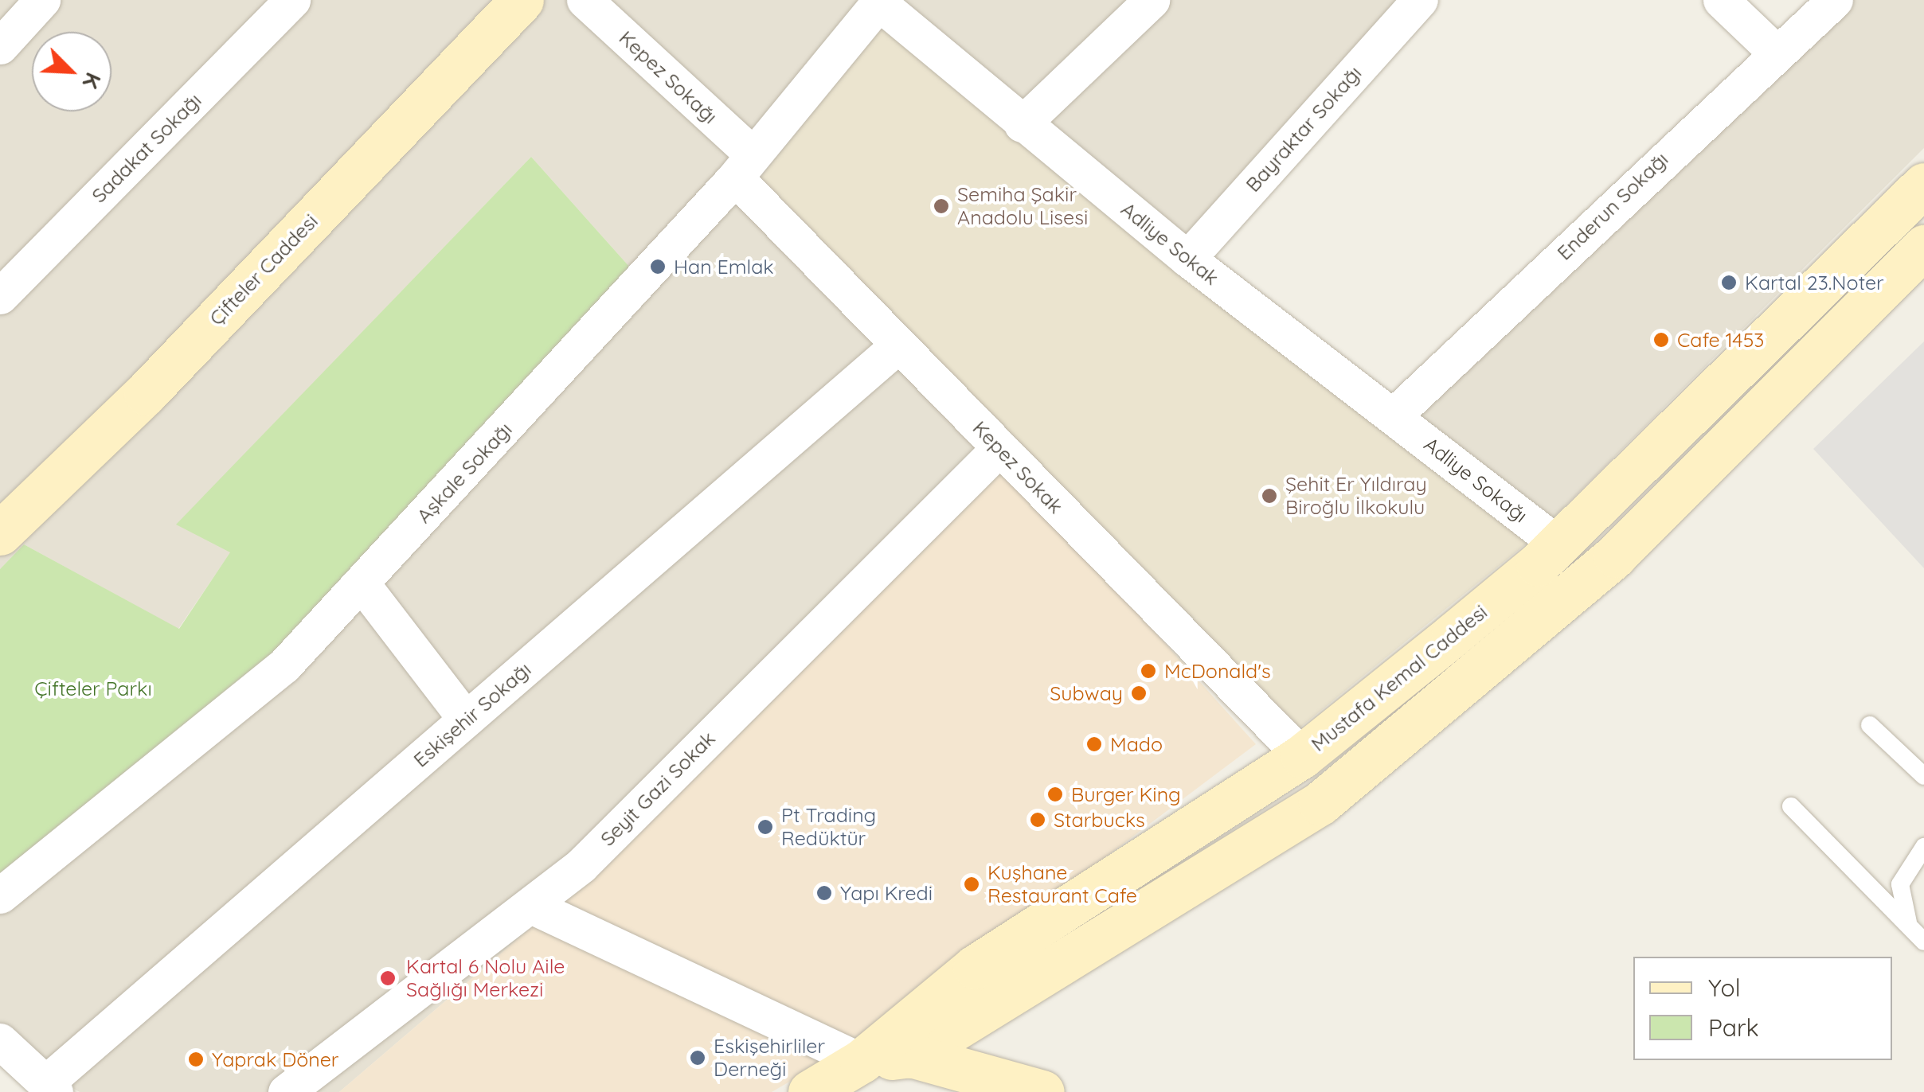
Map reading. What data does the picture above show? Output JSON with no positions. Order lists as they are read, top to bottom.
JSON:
{
  "streets": {
    "street": [
      "Kepez Sokağı",
      "Bayraktar Sokağı",
      "Sadakat Sokağı",
      "Enderun Sokağı",
      "Adliye Sokak",
      "Çifteler Caddesi",
      "Kepez Sokak",
      "Aşkale Sokağı",
      "Adliye Sokağı",
      "Mustafa Kemal Caddesi",
      "Eskişehir Sokağı",
      "Seyit Gazi Sokak"
    ]
  },
  "crossings": [
    ["Kepez Sokağı", "Kepez Sokak"],
    ["Kepez Sokağı", "Aşkale Sokağı"],
    ["Bayraktar Sokağı", "Adliye Sokak"],
    ["Enderun Sokağı", "Adliye Sokak"],
    ["Enderun Sokağı", "Adliye Sokağı"],
    ["Adliye Sokak", "Aşkale Sokağı"],
    ["Adliye Sokak", "Adliye Sokağı"],
    ["Kepez Sokak", "Aşkale Sokağı"],
    ["Kepez Sokak", "Mustafa Kemal Caddesi"],
    ["Kepez Sokak", "Eskişehir Sokağı"],
    ["Kepez Sokak", "Seyit Gazi Sokak"],
    ["Adliye Sokağı", "Mustafa Kemal Caddesi"]
  ],
  "parks": ["Çifteler Parkı"],
  "places": [
    "Semiha Şakir Anadolu Lisesi",
    "Han Emlak",
    "Kartal 23.Noter",
    "Cafe 1453",
    "Şehit Er Yıldıray Biroğlu İlkokulu",
    "McDonald's",
    "Subway",
    "Mado",
    "Burger King",
    "Starbucks",
    "Pt Trading Redüktür",
    "Kuşhane Restaurant Cafe",
    "Yapı Kredi",
    "Kartal 6 Nolu Aile Sağlığı Merkezi",
    "Eskişehirliler Derneği",
    "Yaprak Döner"
  ],
  "legend": ["Yol", "Park"],
  "north": "bottom right"
}
